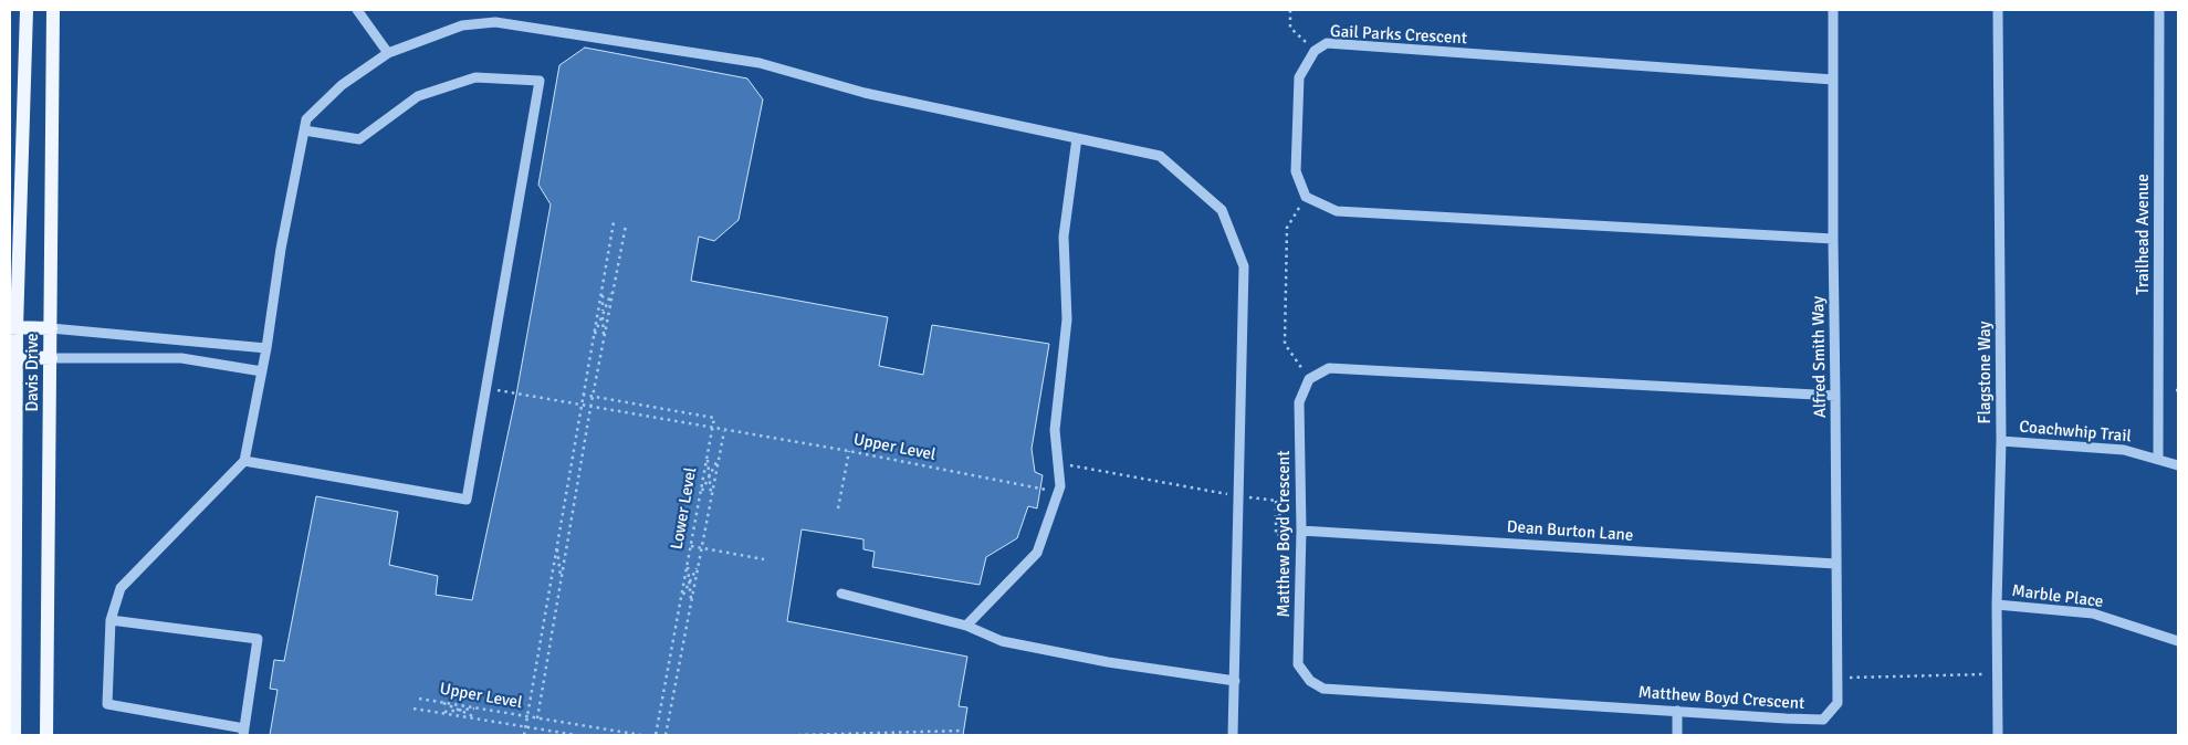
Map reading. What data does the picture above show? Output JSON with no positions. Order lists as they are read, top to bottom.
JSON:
{
  "streets": {
    "main road": ["Davis Drive"],
    "street": [
      "Gail Parks Crescent",
      "Trailhead Avenue",
      "Alfred Smith Way",
      "Flagstone Way",
      "Coachwhip Trail",
      "Dean Burton Lane",
      "Matthew Boyd Crescent",
      "Marble Place"
    ],
    "path": ["Upper Level", "Lower Level"]
  },
  "crossings": [
    ["Gail Parks Crescent", "Alfred Smith Way"],
    ["Trailhead Avenue", "Coachwhip Trail"],
    ["Alfred Smith Way", "Dean Burton Lane"],
    ["Alfred Smith Way", "Matthew Boyd Crescent"],
    ["Flagstone Way", "Coachwhip Trail"],
    ["Flagstone Way", "Marble Place"],
    ["Dean Burton Lane", "Matthew Boyd Crescent"]
  ]
}
